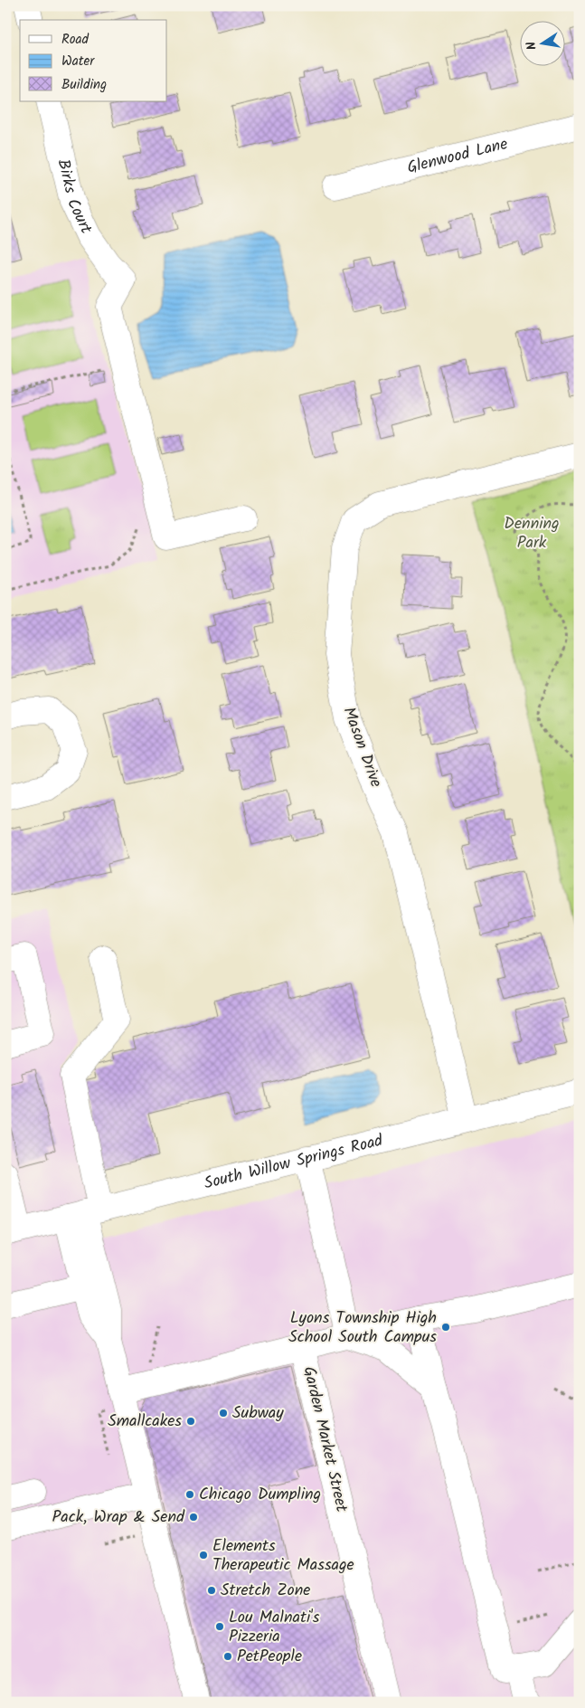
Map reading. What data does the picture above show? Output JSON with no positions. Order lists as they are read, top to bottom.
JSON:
{
  "streets": {
    "street": [
      "Glenwood Lane",
      "Birks Court",
      "Mason Drive",
      "South Willow Springs Road",
      "Garden Market Street"
    ]
  },
  "crossings": [
    ["Mason Drive", "South Willow Springs Road"]
  ],
  "parks": ["Denning Park"],
  "places": [
    "Lyons Township High School South Campus",
    "Subway",
    "Smallcakes",
    "Chicago Dumpling",
    "Pack, Wrap & Send",
    "Elements Therapeutic Massage",
    "Stretch Zone",
    "Lou Malnati's Pizzeria",
    "PetPeople"
  ],
  "legend": ["Road", "Water", "Building"],
  "north": "left"
}
